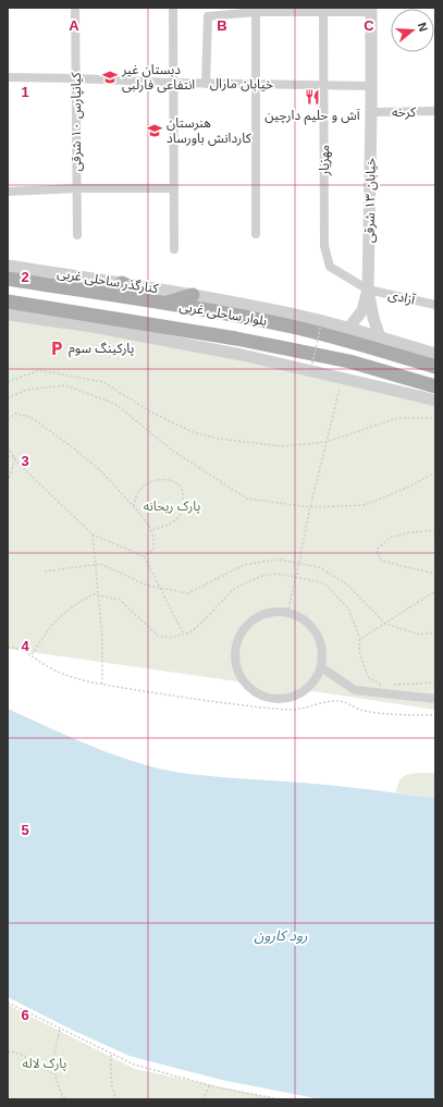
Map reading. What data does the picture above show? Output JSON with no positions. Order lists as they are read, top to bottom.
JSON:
{
  "streets": {
    "main road": ["بلوار ساحلی غربی"],
    "street": [
      "خیابان مارال",
      "کرخه",
      "کیانپارس ۱۰ شرقی",
      "مهزیار",
      "خیابان ۱۳ شرقی",
      "کنارگذر ساحلی غربی",
      "آزادی"
    ]
  },
  "crossings": [
    ["خیابان مارال", "کیانپارس ۱۰ شرقی"],
    ["خیابان مارال", "مهزیار"],
    ["خیابان مارال", "خیابان ۱۳ شرقی"],
    ["کرخه", "خیابان ۱۳ شرقی"],
    ["مهزیار", "خیابان ۱۳ شرقی"],
    ["مهزیار", "آزادی"],
    ["خیابان ۱۳ شرقی", "کنارگذر ساحلی غربی"],
    ["خیابان ۱۳ شرقی", "آزادی"]
  ],
  "water": ["رود کارون"],
  "parks": ["پارک ریحانه", "پارک لاله"],
  "places": {
    "school or university": ["دبستان غیر انتفاعی فارلبی", "هنرستان کاردانش باورساد"],
    "restaurant": ["آش و حلیم دارچین"],
    "parking": ["پارکینگ سوم"]
  },
  "north": "right",
  "grid": {
    "columns": ["A", "B", "C"],
    "rows": [
      "1",
      "2",
      "3",
      "4",
      "5",
      "6"
    ]
  }
}
